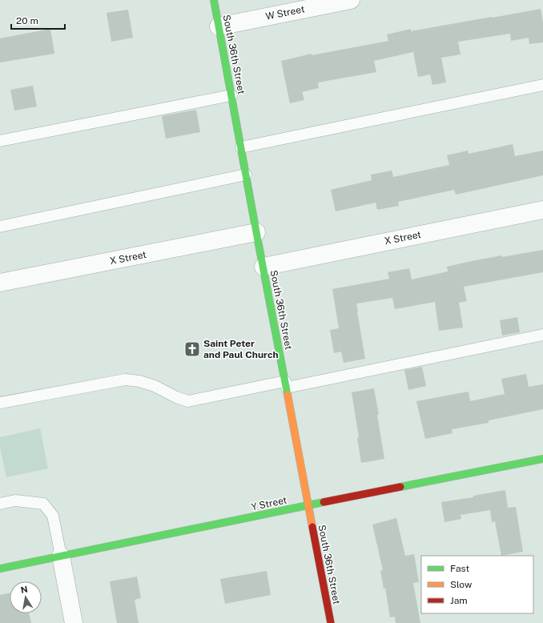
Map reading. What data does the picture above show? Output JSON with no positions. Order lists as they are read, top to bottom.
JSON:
{
  "streets": {
    "main road": ["South 36th Street", "Y Street"],
    "street": ["W Street", "X Street"]
  },
  "crossings": [
    ["W Street", "South 36th Street"],
    ["South 36th Street", "X Street"],
    ["South 36th Street", "Y Street"]
  ],
  "places": {
    "church": ["Saint Peter and Paul Church"]
  },
  "legend": ["Fast", "Slow", "Jam"],
  "scale_bar": "20 m",
  "north": "top"
}
